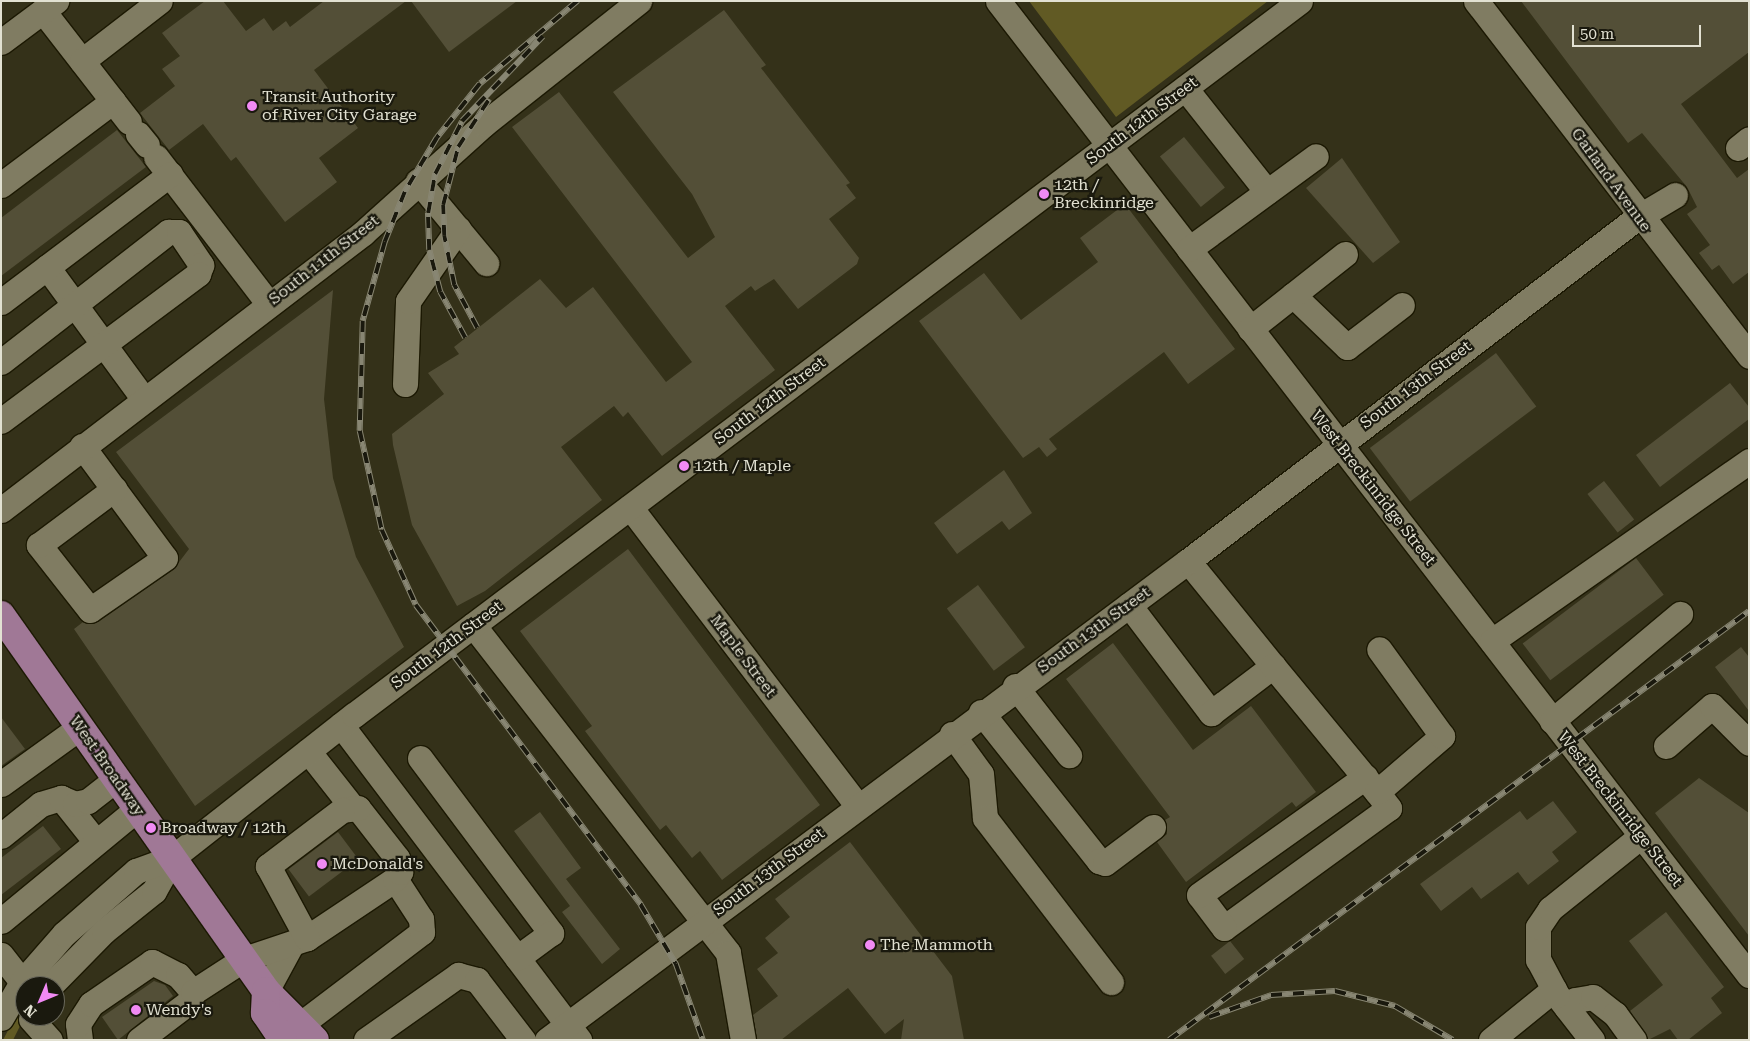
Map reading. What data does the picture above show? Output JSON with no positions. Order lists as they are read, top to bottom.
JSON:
{
  "streets": {
    "main road": ["West Broadway"],
    "street": [
      "South 12th Street",
      "Garland Avenue",
      "South 11th Street",
      "South 13th Street",
      "West Breckinridge Street",
      "Maple Street"
    ]
  },
  "crossings": [
    ["South 12th Street", "West Breckinridge Street"],
    ["South 12th Street", "Maple Street"],
    ["South 12th Street", "West Broadway"],
    ["Garland Avenue", "South 13th Street"],
    ["South 13th Street", "West Breckinridge Street"],
    ["South 13th Street", "Maple Street"]
  ],
  "places": [
    "Transit Authority of River City Garage",
    "12th / Breckinridge",
    "12th / Maple",
    "Broadway / 12th",
    "McDonald's",
    "The Mammoth",
    "Wendy's"
  ],
  "scale_bar": "50 m",
  "north": "bottom left"
}
